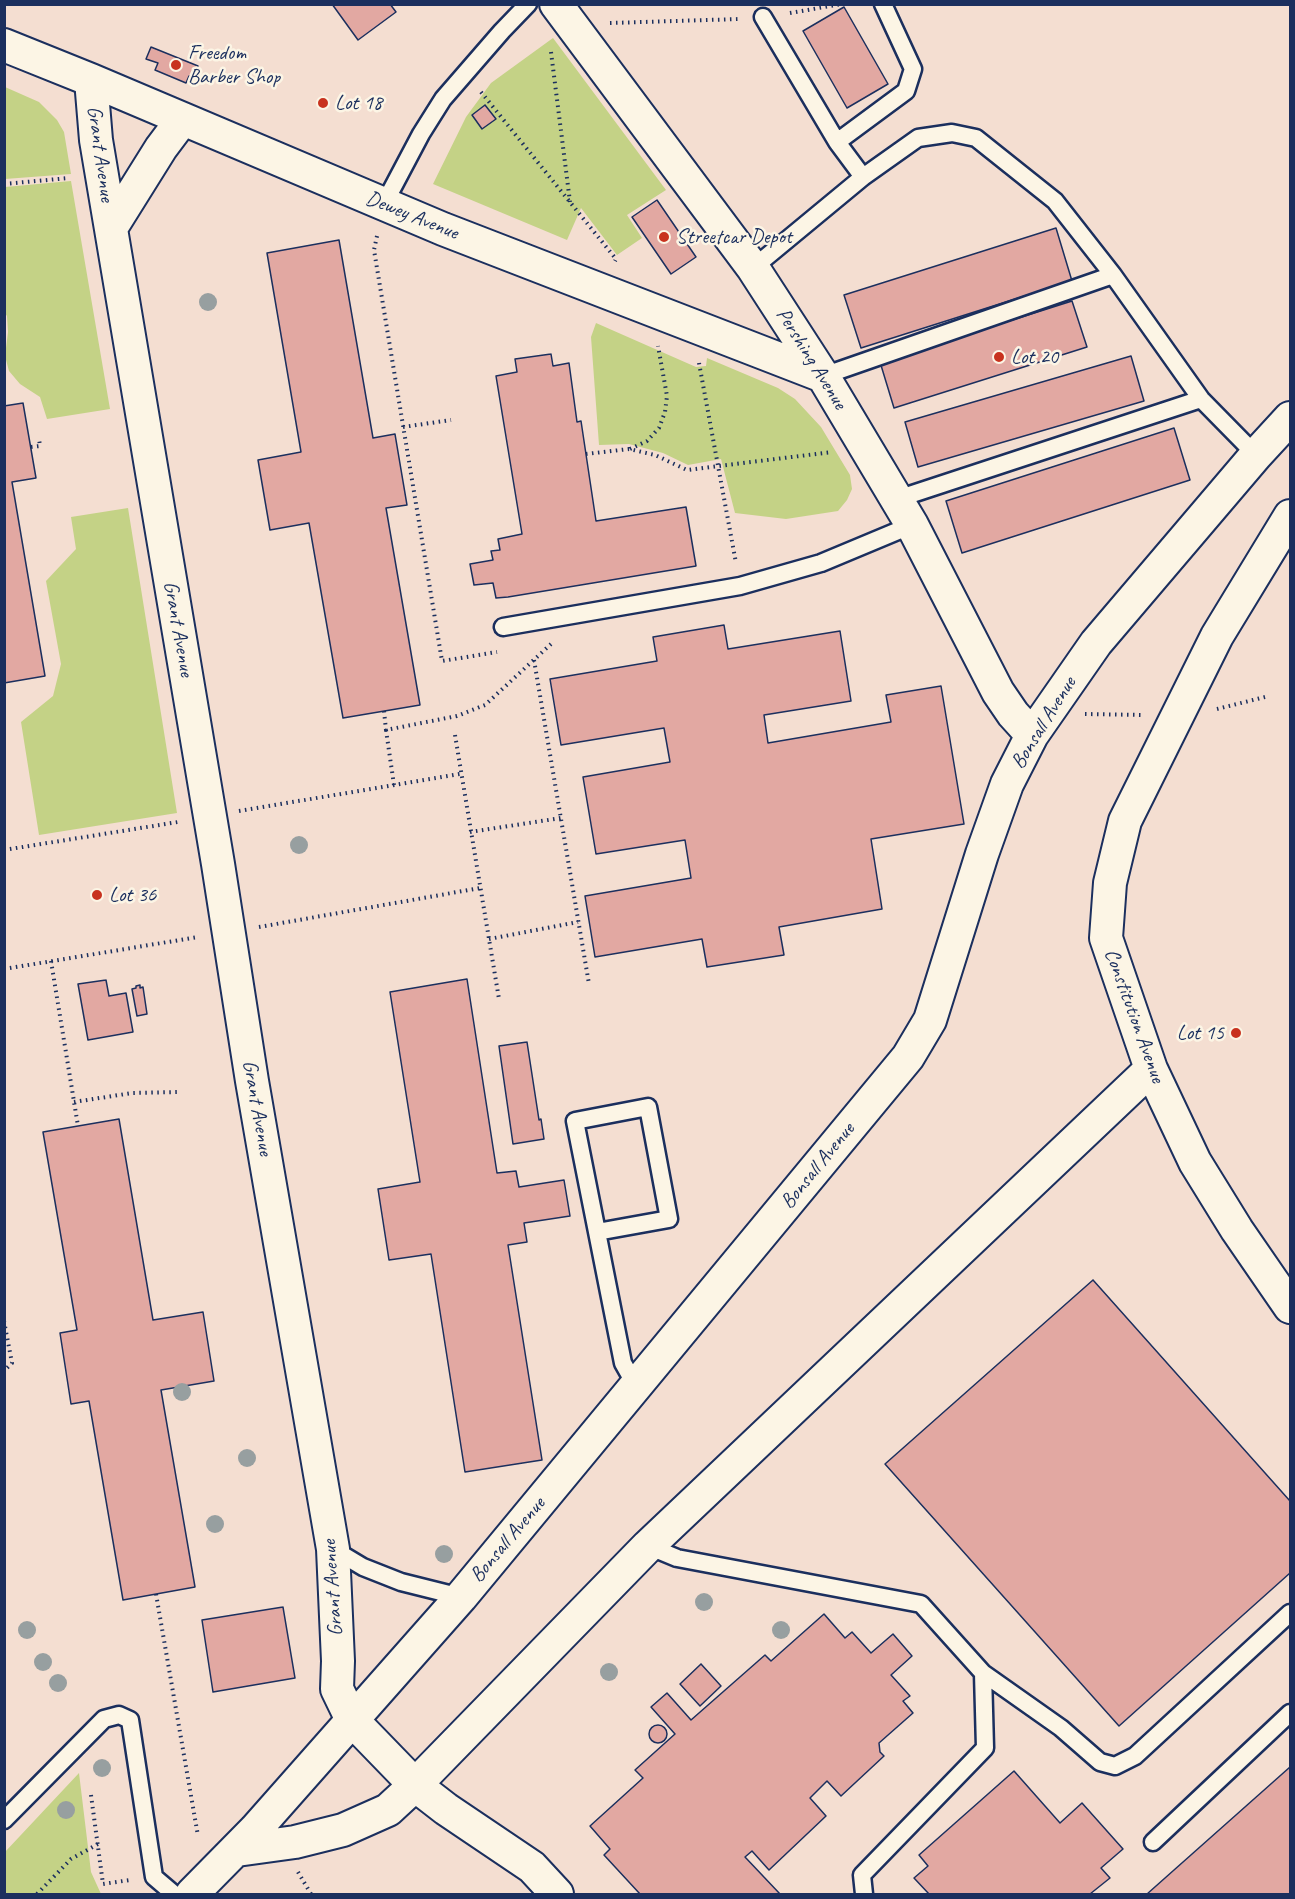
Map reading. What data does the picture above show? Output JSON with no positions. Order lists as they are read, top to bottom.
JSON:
{
  "streets": {
    "street": [
      "Grant Avenue",
      "Dewey Avenue",
      "Pershing Avenue",
      "Bonsall Avenue",
      "Constitution Avenue"
    ]
  },
  "crossings": [
    ["Grant Avenue", "Dewey Avenue"],
    ["Grant Avenue", "Bonsall Avenue"],
    ["Dewey Avenue", "Pershing Avenue"],
    ["Pershing Avenue", "Bonsall Avenue"]
  ],
  "places": [
    "Freedom Barber Shop",
    "Lot 18",
    "Streetcar Depot",
    "Lot 20",
    "Lot 36",
    "Lot 15"
  ]
}
